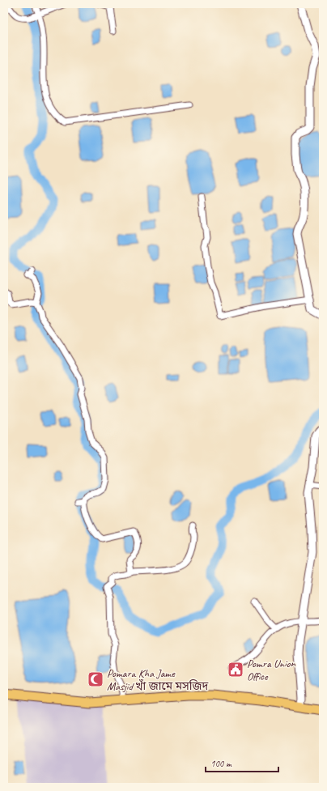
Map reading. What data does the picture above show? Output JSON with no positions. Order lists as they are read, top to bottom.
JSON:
{
  "places": {
    "public building": ["Pomra Union Office"],
    "mosque": ["Pomara Kha Jame Masjid খাঁ জামে মসজিদ"]
  },
  "scale_bar": "100 m"
}
